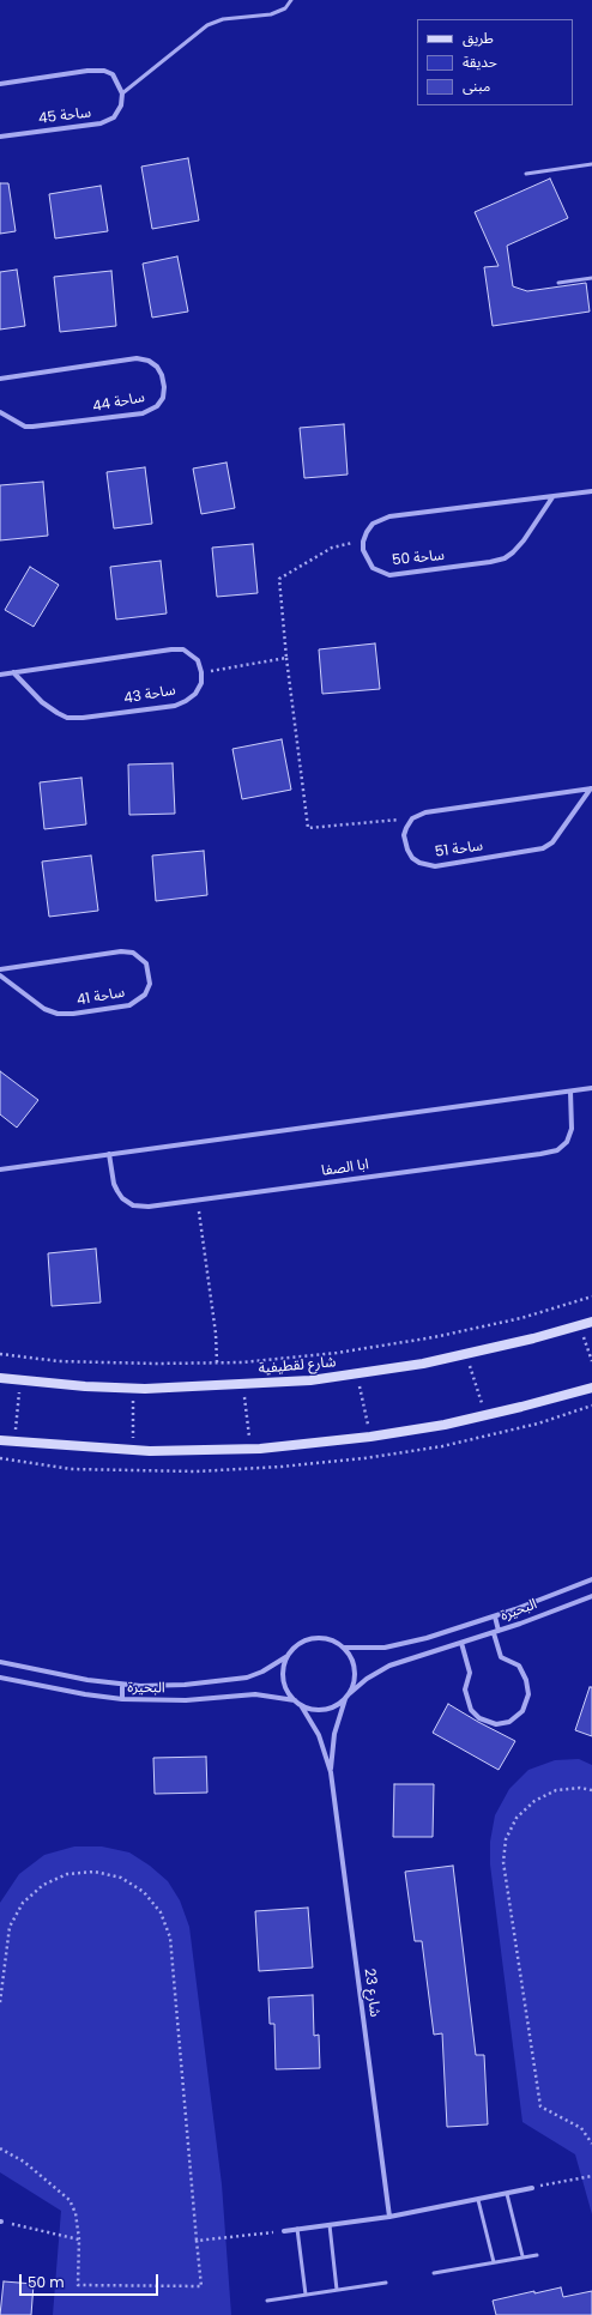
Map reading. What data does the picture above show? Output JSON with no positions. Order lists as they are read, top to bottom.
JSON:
{
  "streets": {
    "street": [
      "ساحة 45",
      "ساحة 44",
      "ساحة 50",
      "ساحة 43",
      "ساحة 51",
      "ساحة 41",
      "ابا الصفا",
      "شارع لقطيفية",
      "البحيرة",
      "شارع 23"
    ]
  },
  "crossings": [
    ["البحيرة", "شارع 23"]
  ],
  "legend": ["طريق", "حديقة", "مبنى"],
  "scale_bar": "50 m"
}
